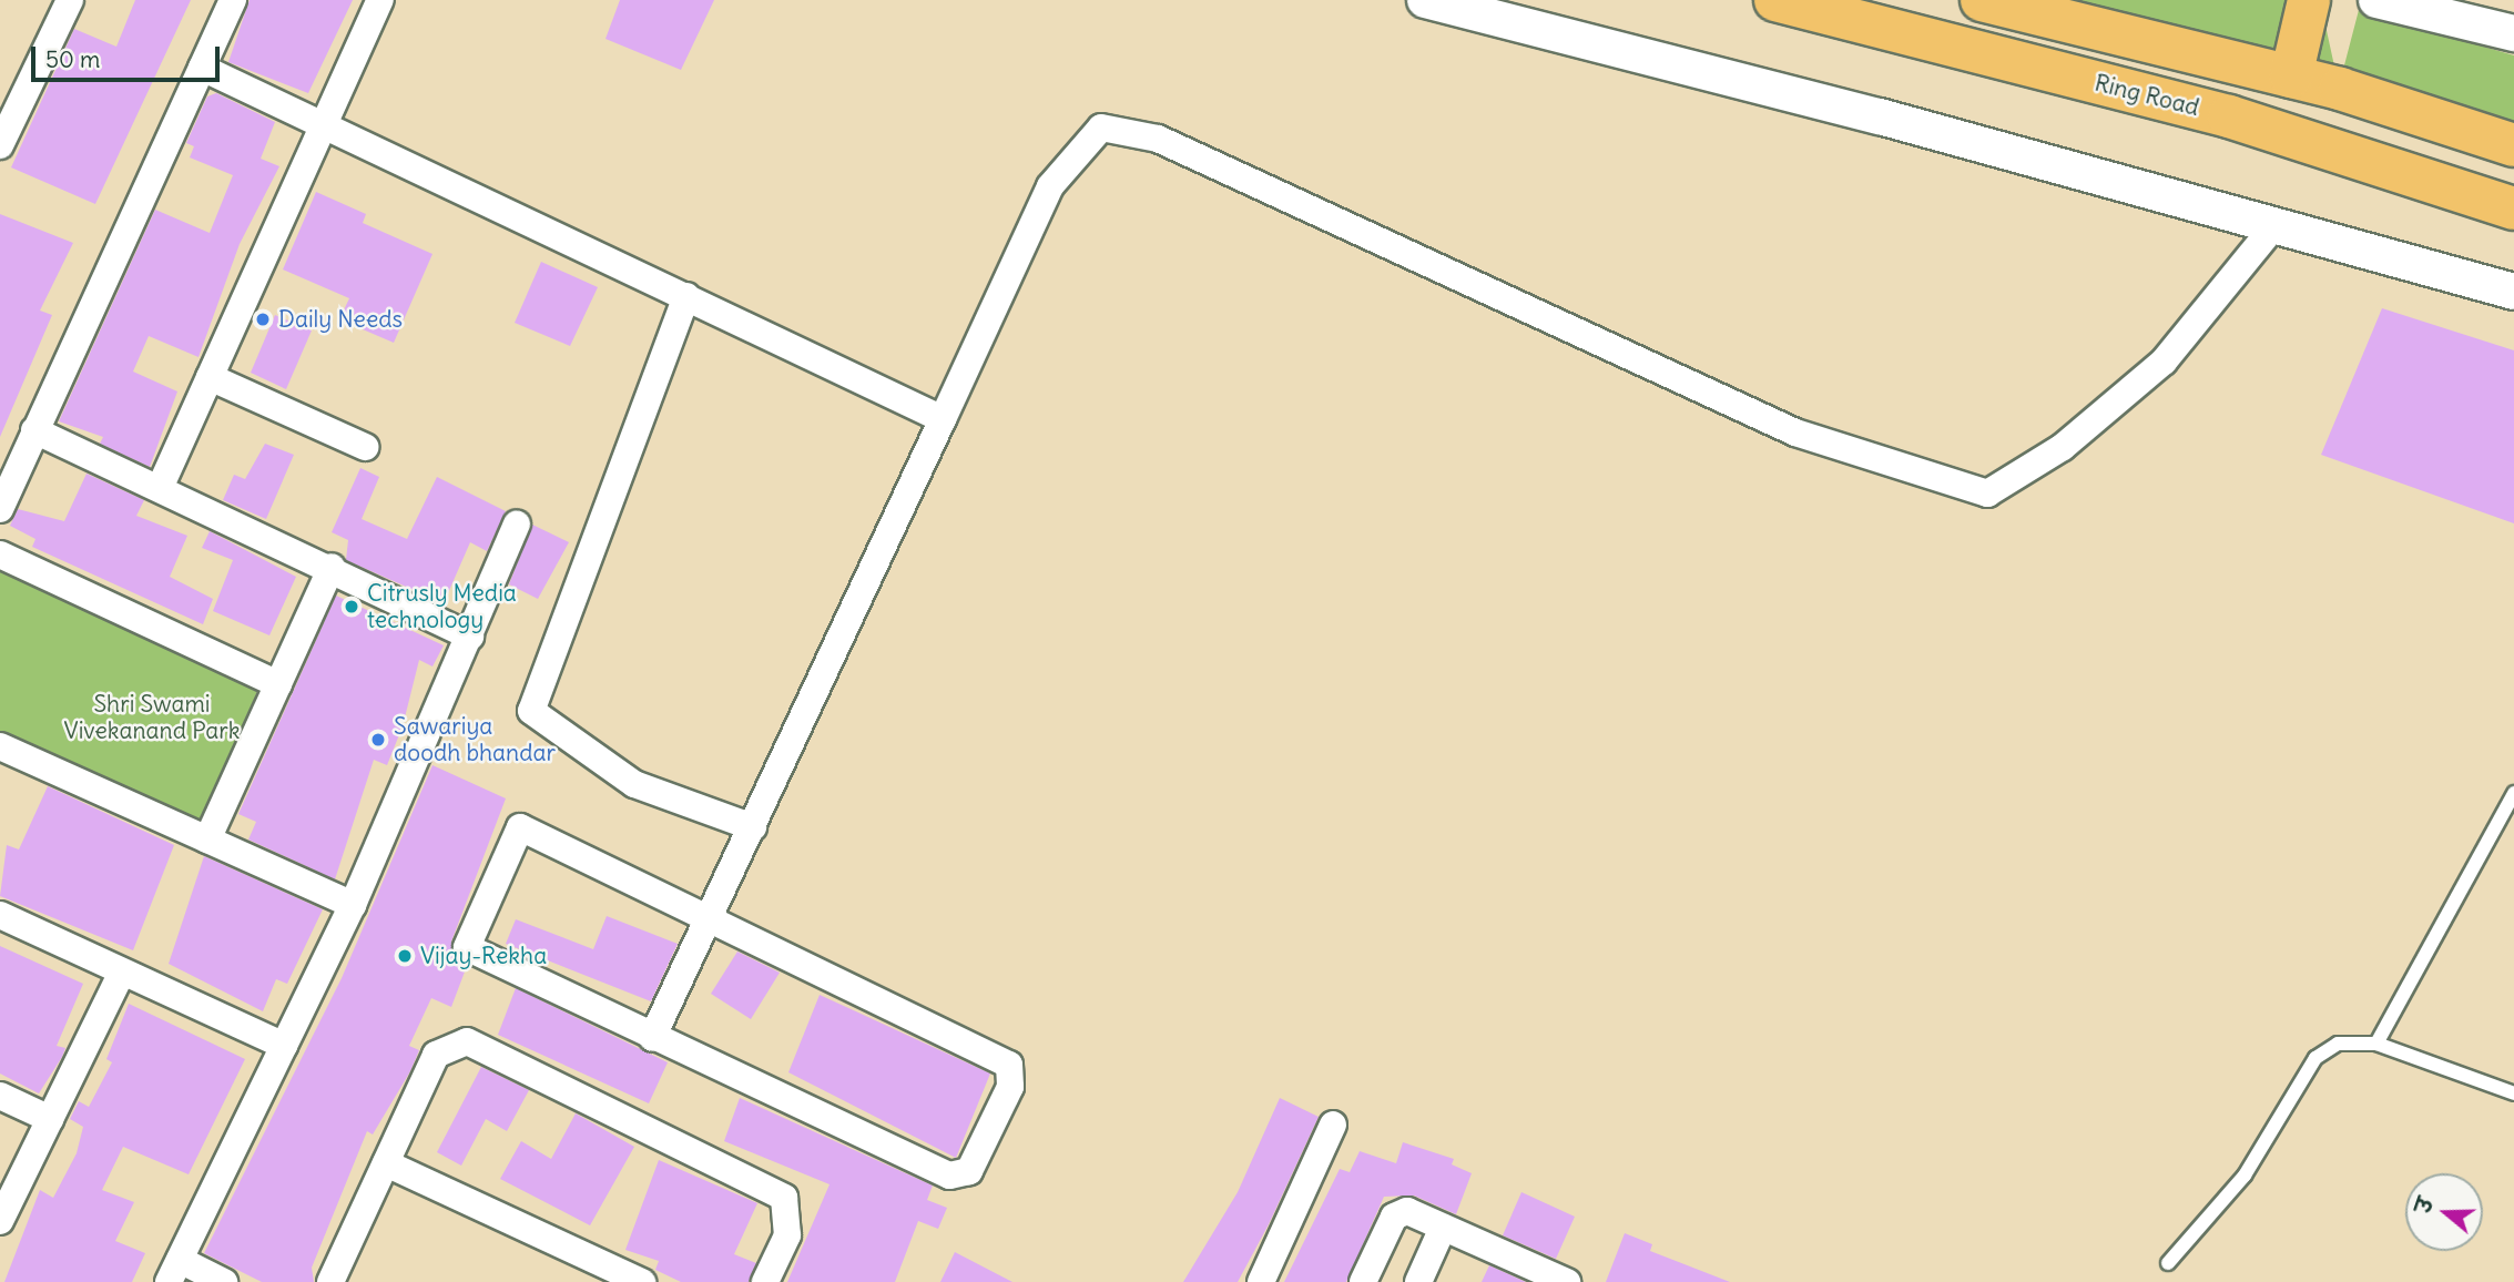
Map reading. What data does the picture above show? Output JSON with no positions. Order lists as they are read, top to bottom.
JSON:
{
  "streets": {
    "main road": ["Ring Road"]
  },
  "parks": ["Shri Swami Vivekanand Park"],
  "places": [
    "Daily Needs",
    "Citrusly Media technology",
    "Sawariya doodh bhandar",
    "Vijay-Rekha"
  ],
  "scale_bar": "50 m",
  "north": "left"
}
